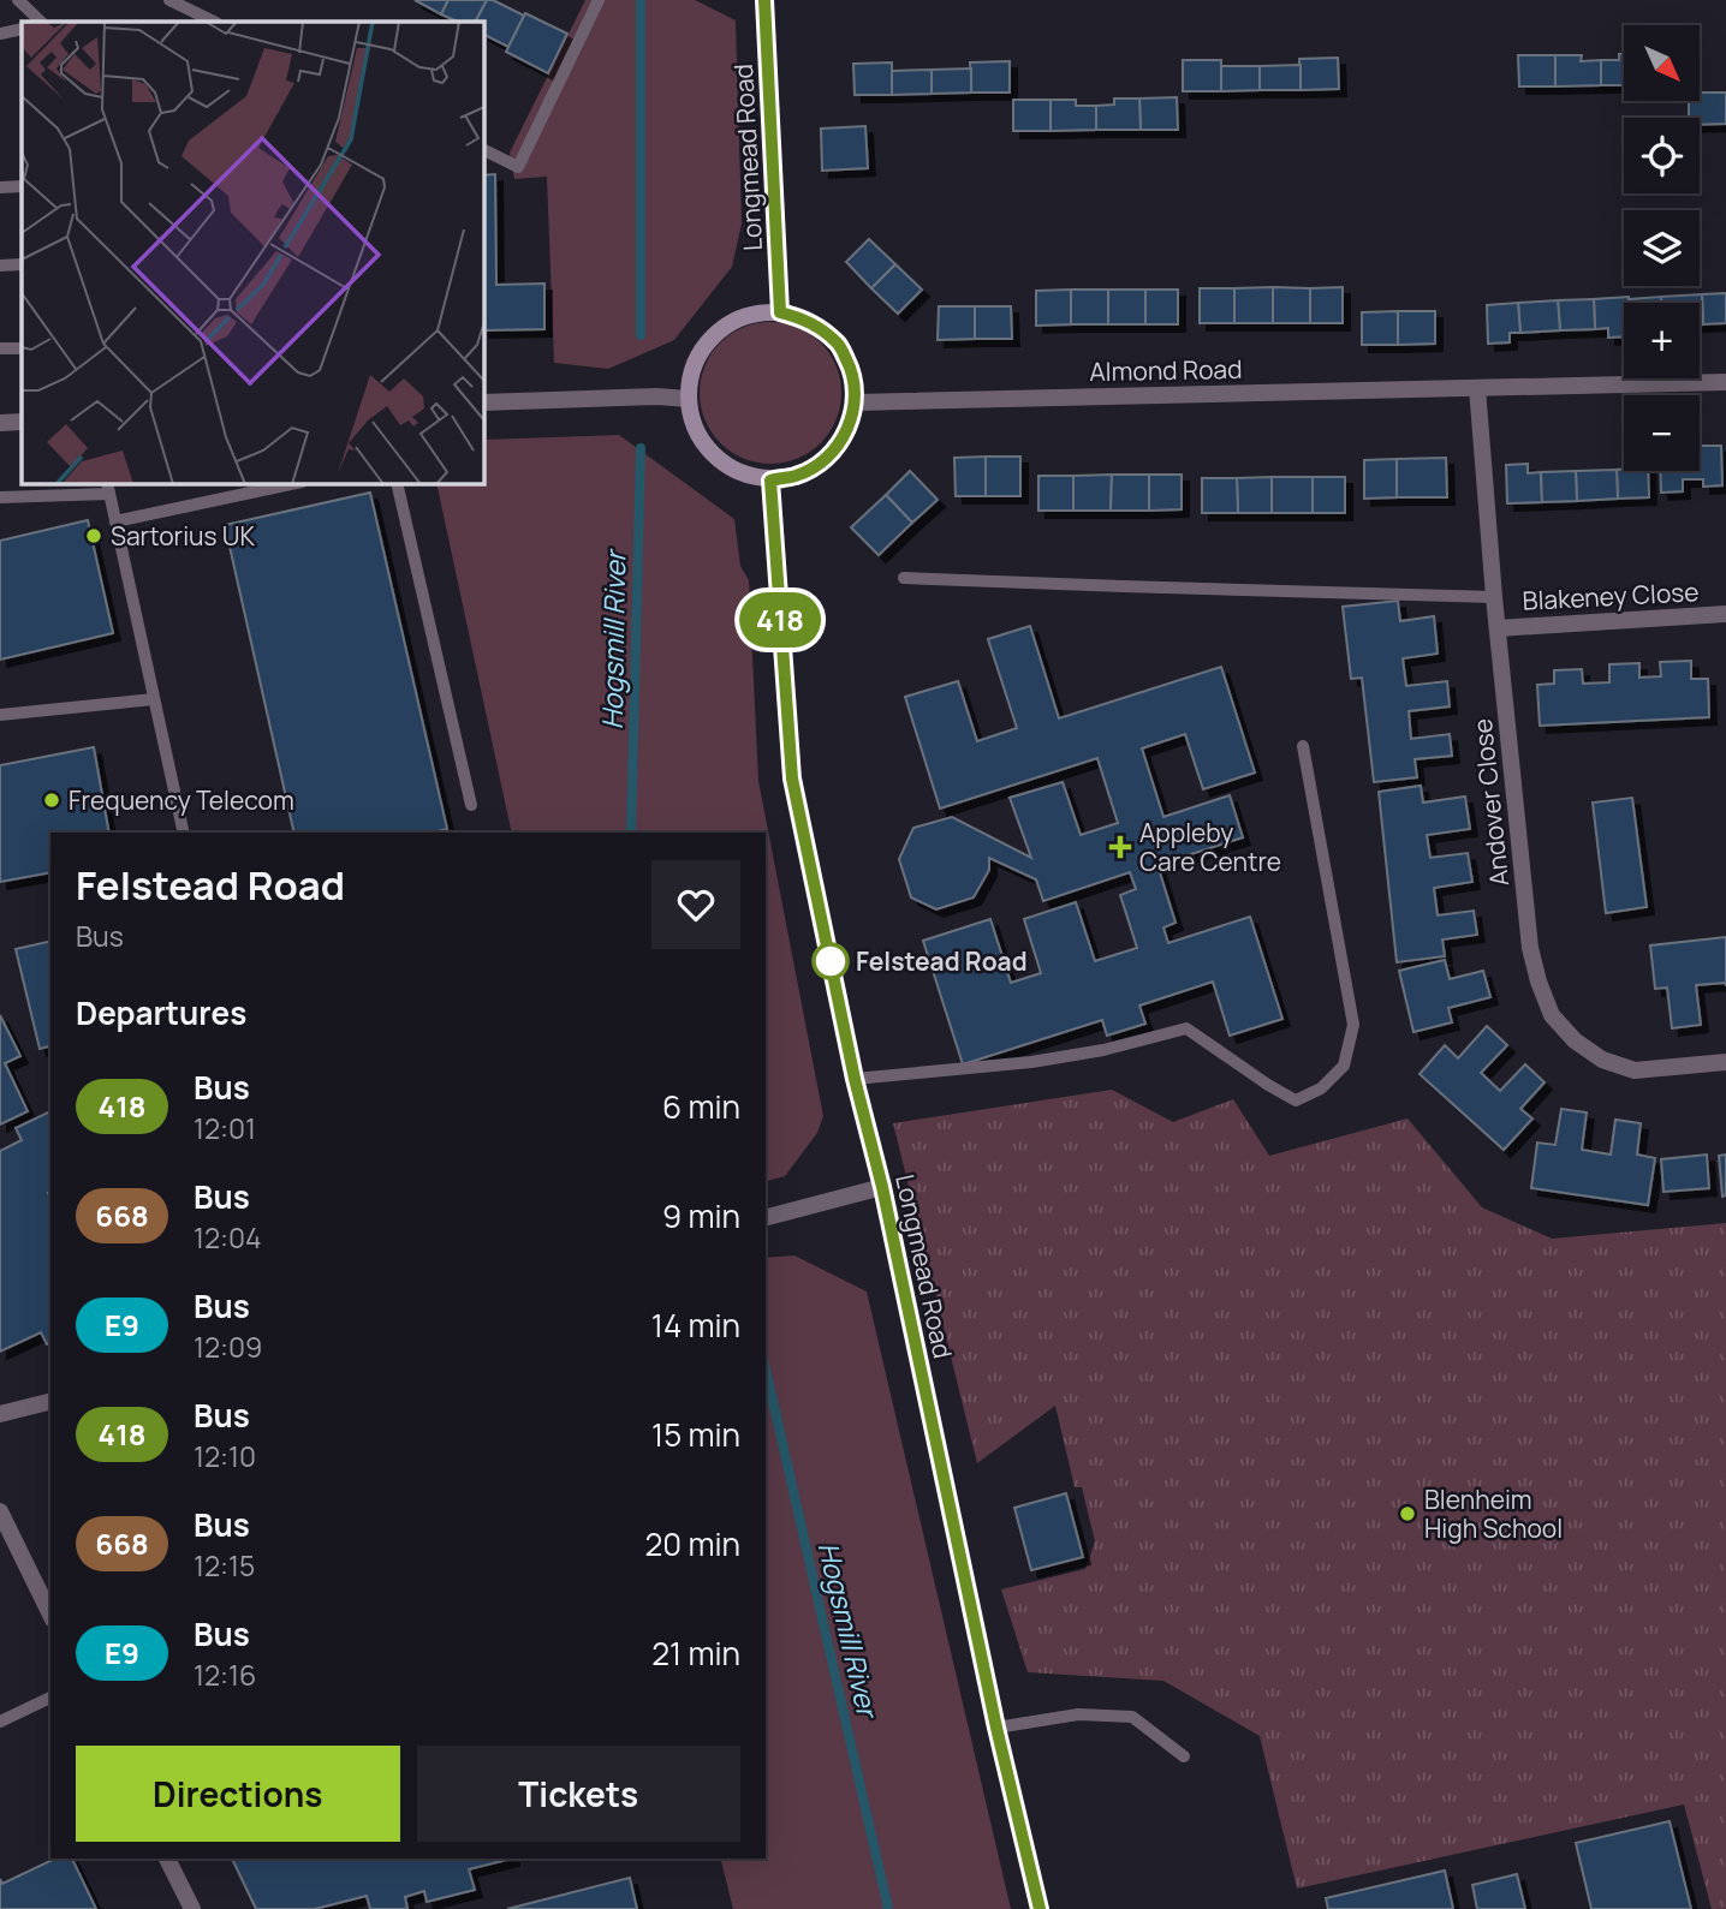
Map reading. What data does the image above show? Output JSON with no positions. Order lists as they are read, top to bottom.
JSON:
{
  "streets": {
    "street": [
      "Longmead Road",
      "Almond Road",
      "Blakeney Close",
      "Andover Close"
    ]
  },
  "crossings": [
    ["Longmead Road", "Almond Road"],
    ["Almond Road", "Andover Close"],
    ["Blakeney Close", "Andover Close"]
  ],
  "water": ["Hogsmill River"],
  "places": {
    "other": [
      "Sartorius UK",
      "Frequency Telecom",
      "Felstead Road",
      "Blenheim High School"
    ],
    "health": ["Appleby Care Centre"]
  },
  "lines": ["bus line 418"],
  "north": "bottom right",
  "page": {
    "on_map": "418",
    "map_buttons": ["+", "−"],
    "heading": [
      ["Felstead Road", "Bus"],
      "Departures"
    ],
    "list": [
      {
        "mark": "418",
        "name": "Bus",
        "note": "12:01",
        "value": "6 min"
      },
      {
        "mark": "668",
        "name": "Bus",
        "note": "12:04",
        "value": "9 min"
      },
      {
        "mark": "E9",
        "name": "Bus",
        "note": "12:09",
        "value": "14 min"
      },
      {
        "mark": "418",
        "name": "Bus",
        "note": "12:10",
        "value": "15 min"
      },
      {
        "mark": "668",
        "name": "Bus",
        "note": "12:15",
        "value": "20 min"
      },
      {
        "mark": "E9",
        "name": "Bus",
        "note": "12:16",
        "value": "21 min"
      }
    ],
    "buttons": ["Directions", "Tickets"]
  }
}
